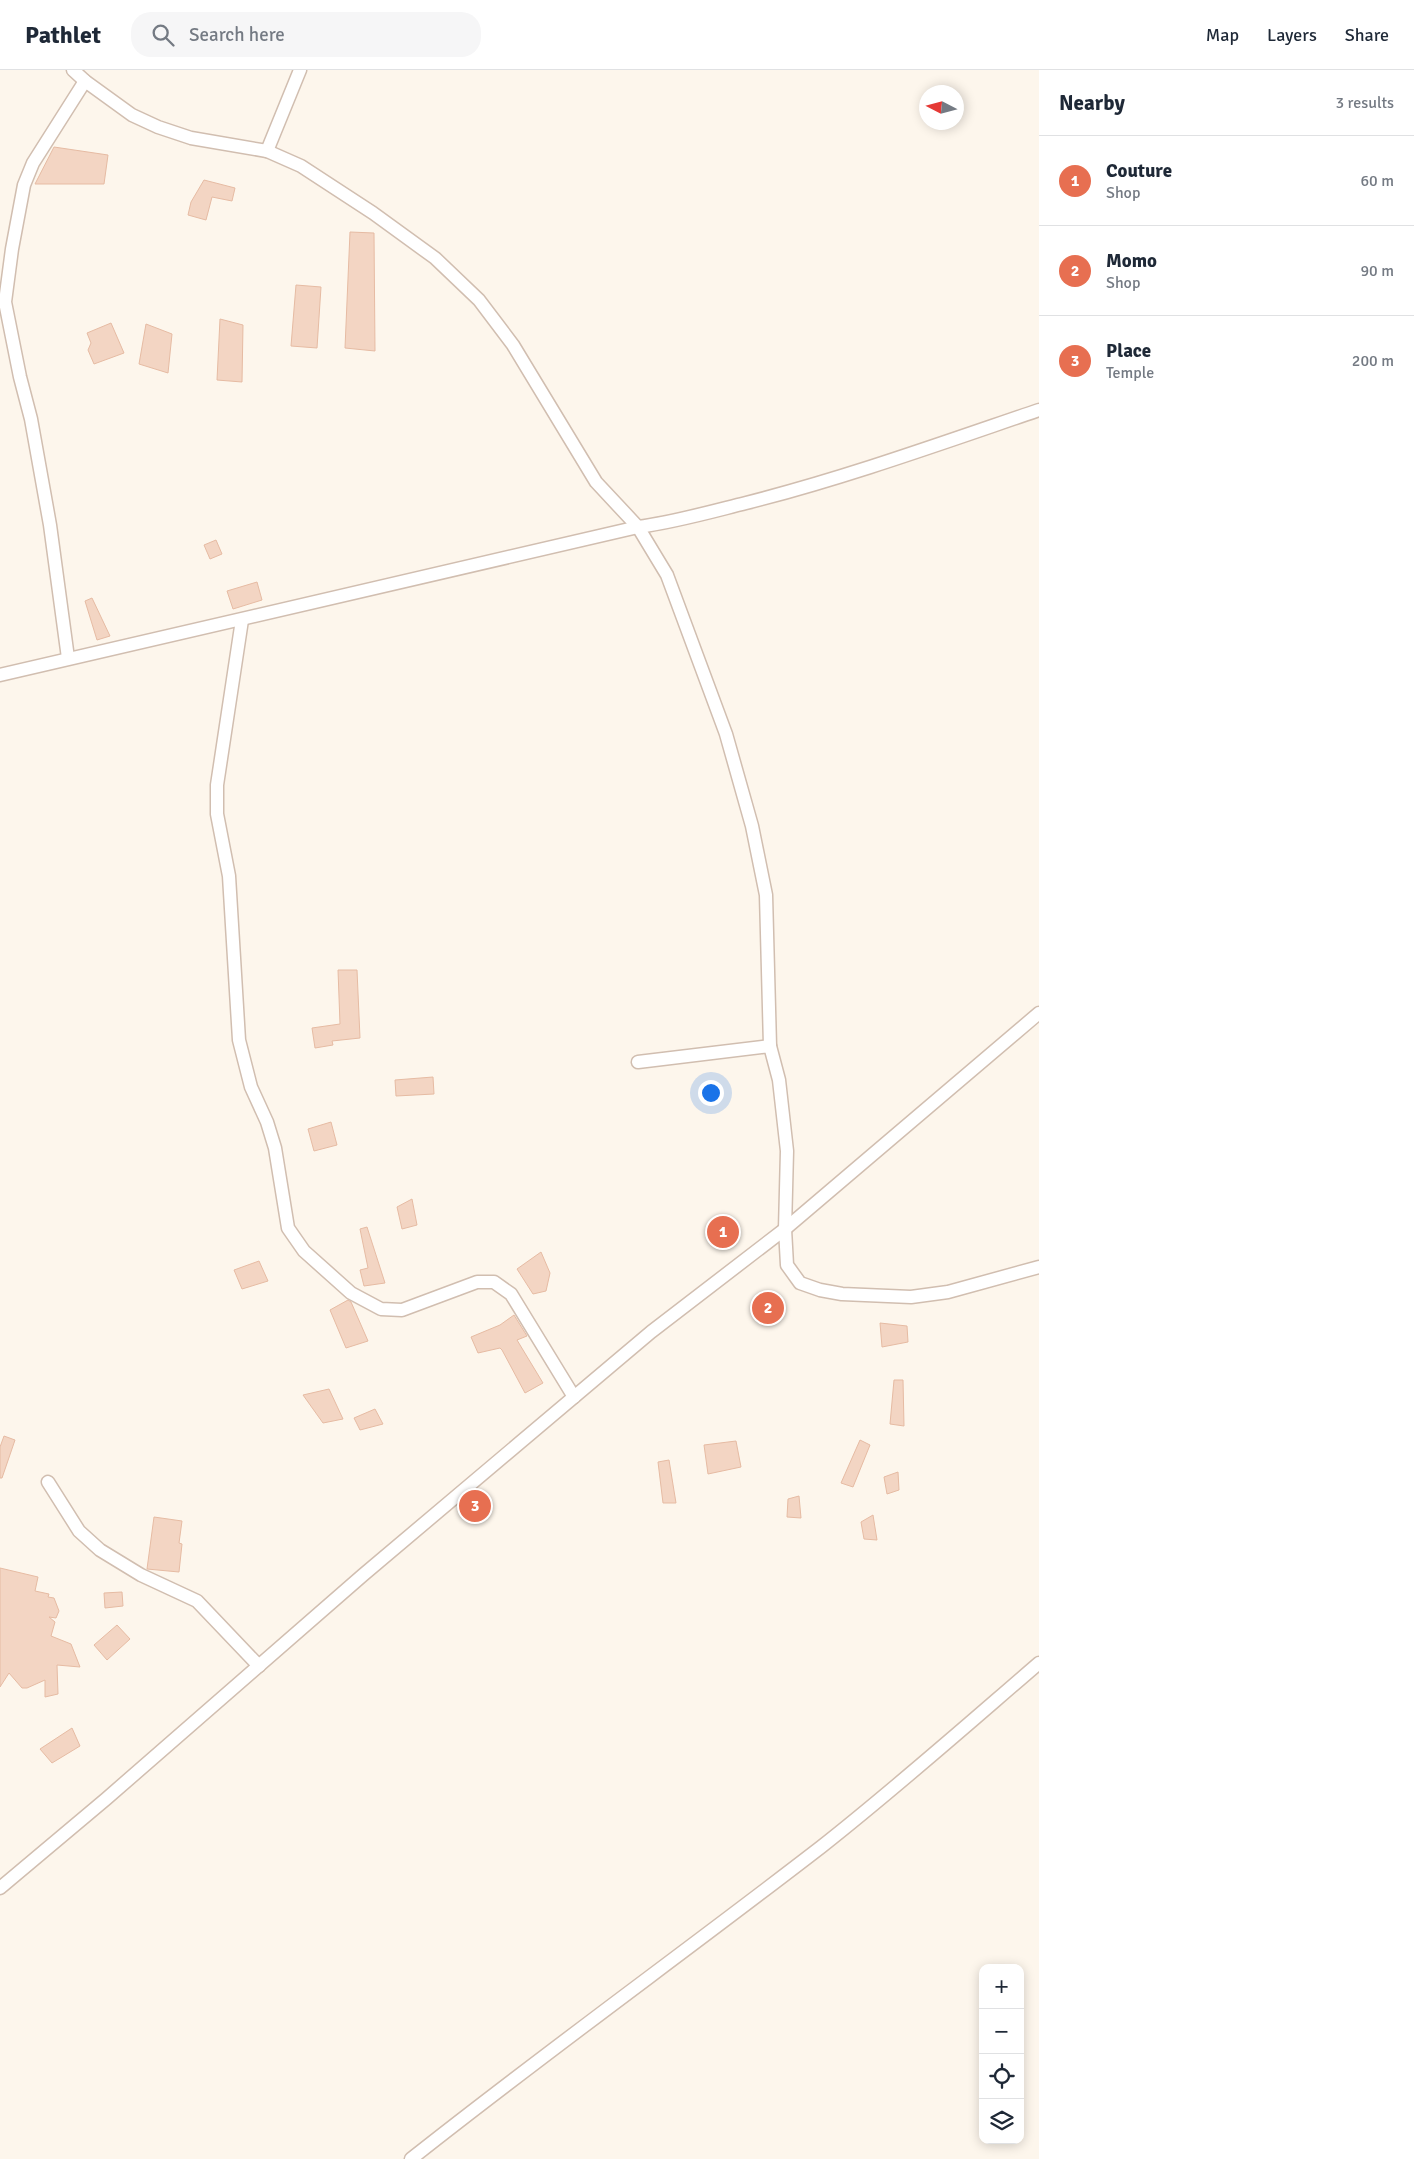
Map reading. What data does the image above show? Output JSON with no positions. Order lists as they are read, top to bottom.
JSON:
{
  "north": "left",
  "page": {
    "header": "Pathlet",
    "search": "Search here",
    "nav": ["Map", "Layers", "Share"],
    "heading": ["Nearby", "3 results"],
    "list": [
      {
        "mark": "1",
        "name": "Couture",
        "note": "Shop",
        "value": "60 m"
      },
      {
        "mark": "2",
        "name": "Momo",
        "note": "Shop",
        "value": "90 m"
      },
      {
        "mark": "3",
        "name": "Place",
        "note": "Temple",
        "value": "200 m"
      }
    ],
    "pins": ["1", "2", "3"],
    "map_buttons": ["+", "−"]
  }
}
